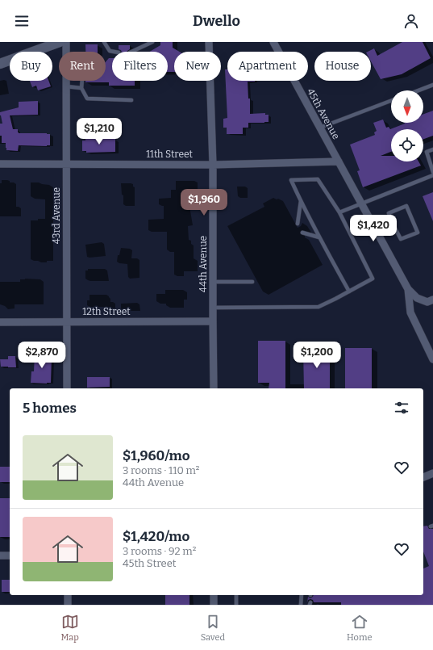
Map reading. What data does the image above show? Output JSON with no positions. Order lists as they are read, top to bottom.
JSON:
{
  "streets": {
    "street": [
      "45th Avenue",
      "11th Street",
      "43rd Avenue",
      "44th Avenue",
      "12th Street"
    ]
  },
  "crossings": [
    ["45th Avenue", "11th Street"],
    ["11th Street", "43rd Avenue"],
    ["11th Street", "44th Avenue"],
    ["43rd Avenue", "12th Street"],
    ["44th Avenue", "12th Street"]
  ],
  "north": "bottom",
  "page": {
    "header": "Dwello",
    "chip": [
      "Buy",
      "Rent",
      "Filters",
      "New",
      "Apartment",
      "House"
    ],
    "price": [
      "$1,210",
      "$1,960",
      "$1,420",
      "$2,870",
      "$1,200"
    ],
    "heading": "5 homes",
    "list": [
      {
        "name": "$1,960/mo",
        "note": "3 rooms · 110 m² · 44th Avenue"
      },
      {
        "name": "$1,420/mo",
        "note": "3 rooms · 92 m² · 45th Street"
      }
    ],
    "tabs": ["Map", "Saved", "Home"]
  }
}
